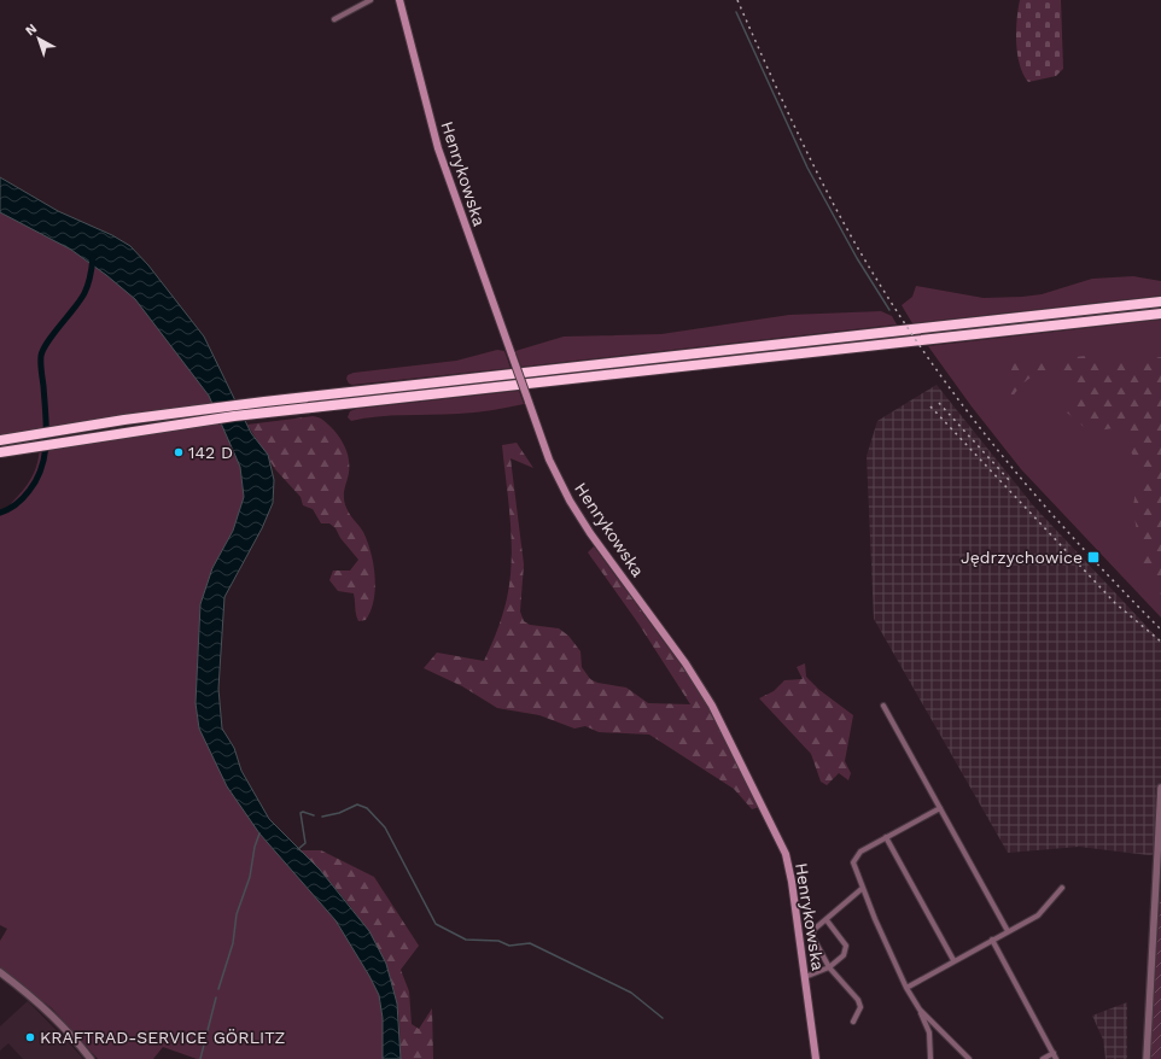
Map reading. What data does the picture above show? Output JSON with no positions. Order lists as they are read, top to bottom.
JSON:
{
  "streets": {
    "main road": ["Henrykowska"]
  },
  "places": {
    "other": ["142 D", "KRAFTRAD-SERVICE GÖRLITZ"],
    "transit": ["Jędrzychowice"]
  },
  "north": "top left"
}
